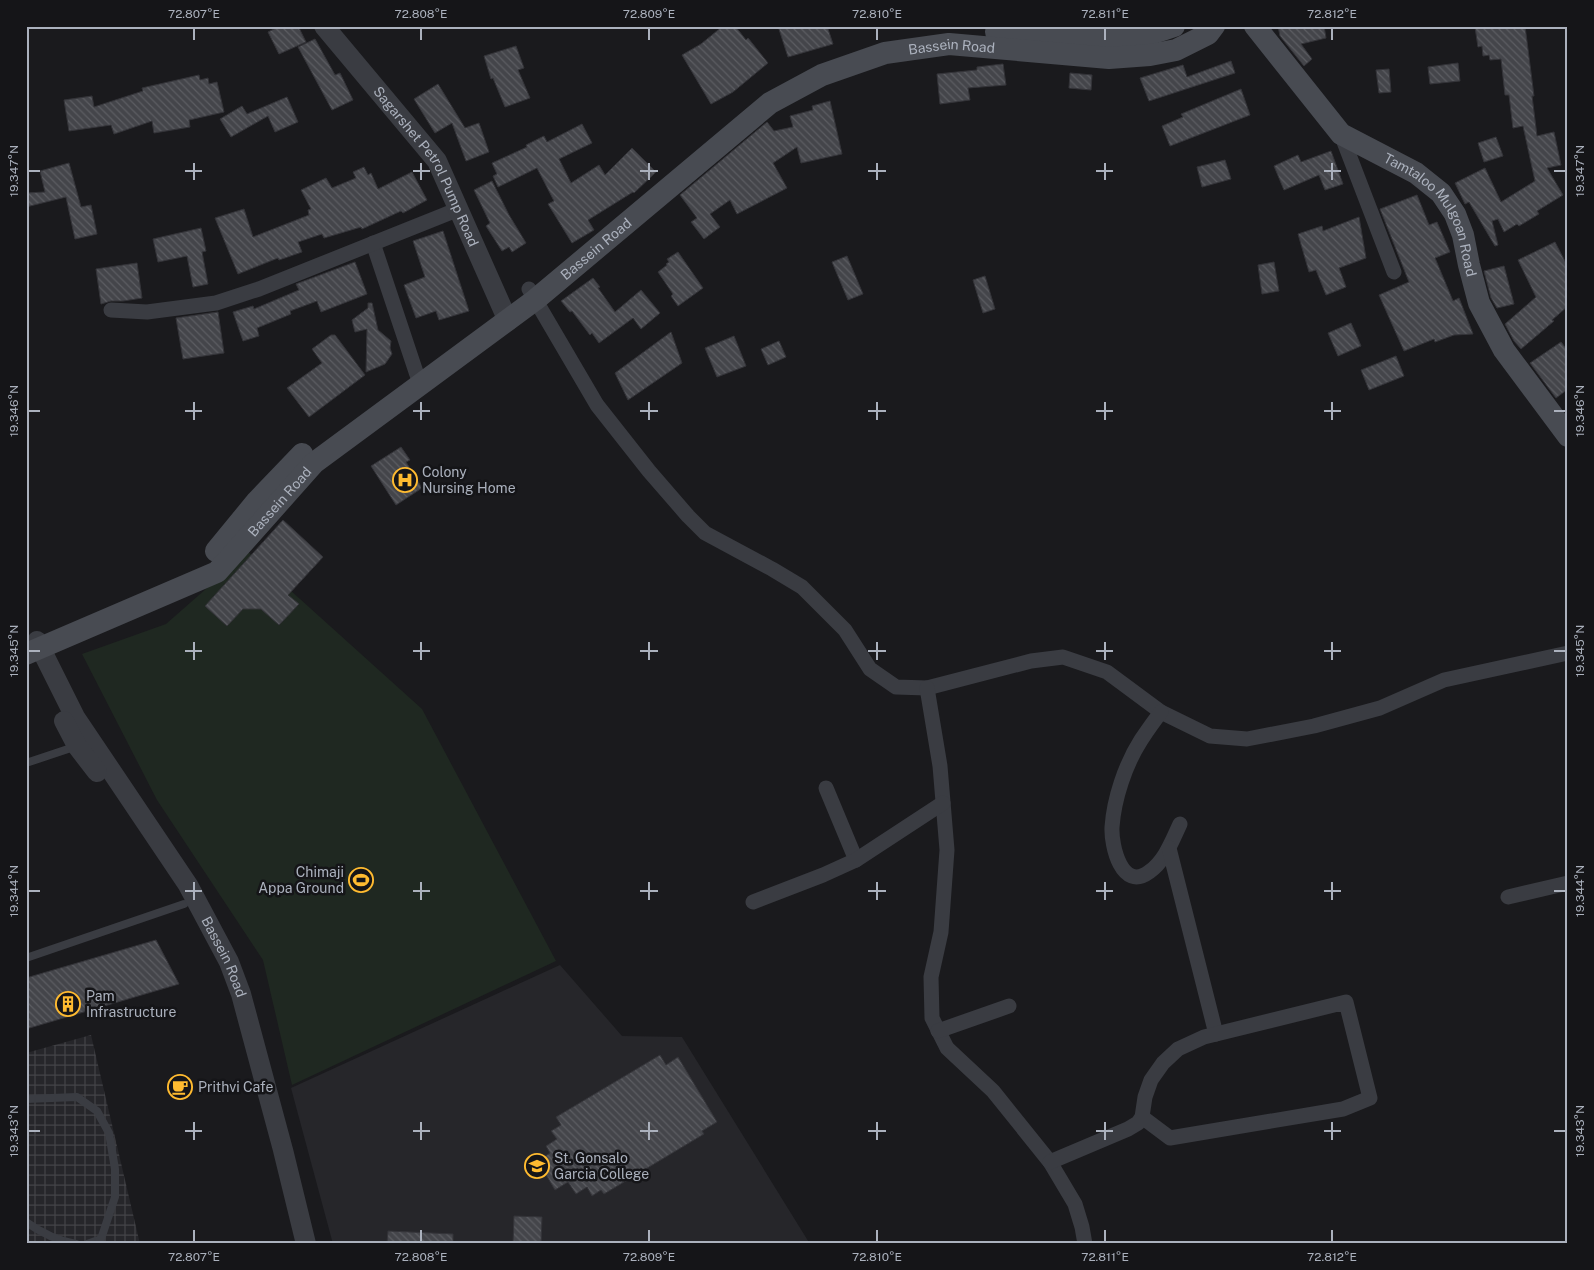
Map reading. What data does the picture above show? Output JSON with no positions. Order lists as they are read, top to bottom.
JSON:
{
  "streets": {
    "main road": ["Bassein Road", "Tamtaloo Mulgoan Road"],
    "street": ["Sagarshet Petrol Pump Road"]
  },
  "crossings": [
    ["Bassein Road", "Sagarshet Petrol Pump Road"]
  ],
  "places": {
    "hospital": ["Colony Nursing Home"],
    "sports": ["Chimaji Appa Ground"],
    "building": ["Pam Infrastructure"],
    "cafe": ["Prithvi Cafe"],
    "school or university": ["St. Gonsalo Garcia College"]
  },
  "coordinates": [
    "72.807°E",
    "72.808°E",
    "72.809°E",
    "72.810°E",
    "72.811°E",
    "72.812°E",
    "19.347°N",
    "19.346°N",
    "19.345°N",
    "19.344°N",
    "19.343°N"
  ]
}
